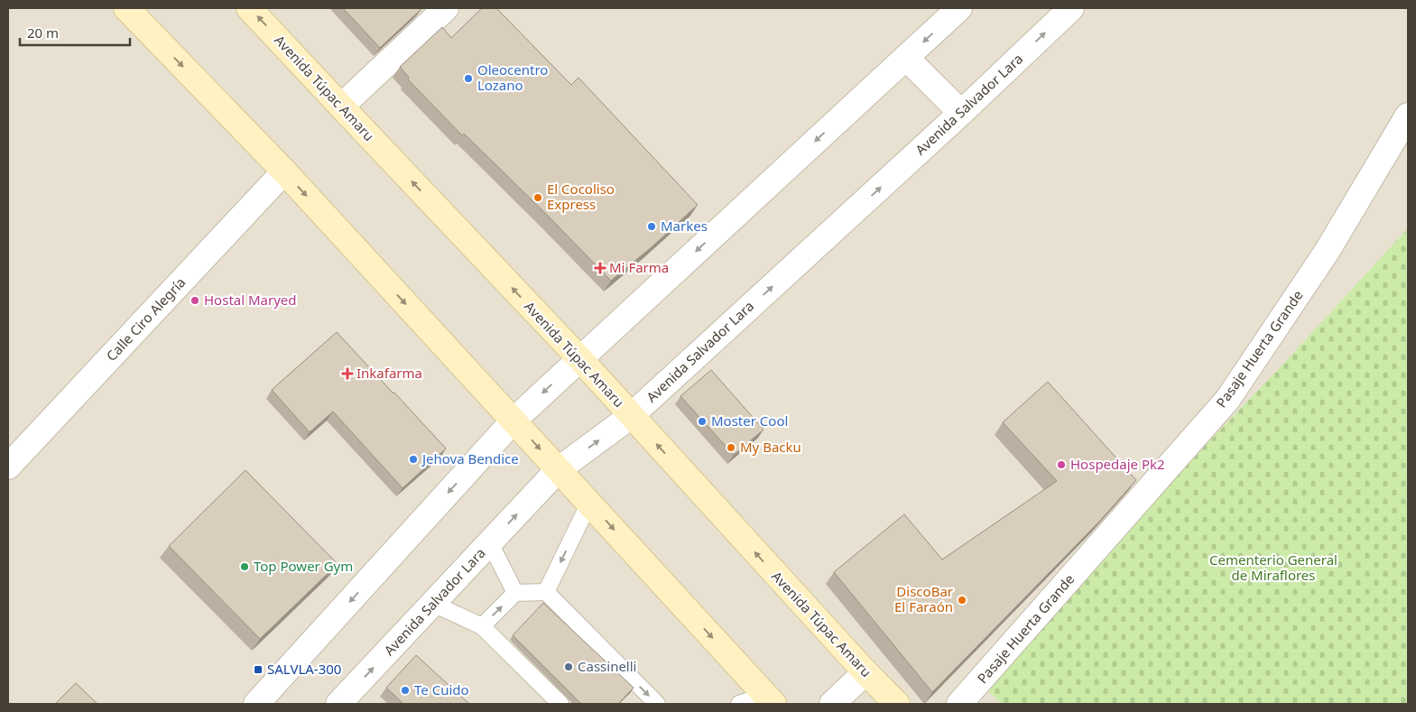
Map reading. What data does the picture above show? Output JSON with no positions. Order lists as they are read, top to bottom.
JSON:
{
  "streets": {
    "main road": ["Avenida Túpac Amaru"],
    "street": ["Avenida Salvador Lara", "Calle Ciro Alegría", "Pasaje Huerta Grande"]
  },
  "crossings": [
    ["Avenida Túpac Amaru", "Avenida Salvador Lara"]
  ],
  "parks": ["Cementerio General de Miraflores"],
  "places": {
    "other": [
      "Oleocentro Lozano",
      "El Cocoliso Express",
      "Markes",
      "Hostal Maryed",
      "Moster Cool",
      "My Backu",
      "Jehova Bendice",
      "Hospedaje Pk2",
      "Top Power Gym",
      "DiscoBar El Faraón",
      "Cassinelli",
      "Te Cuido"
    ],
    "health": ["Mi Farma", "Inkafarma"],
    "transit": ["SALVLA-300"]
  },
  "scale_bar": "20 m"
}
